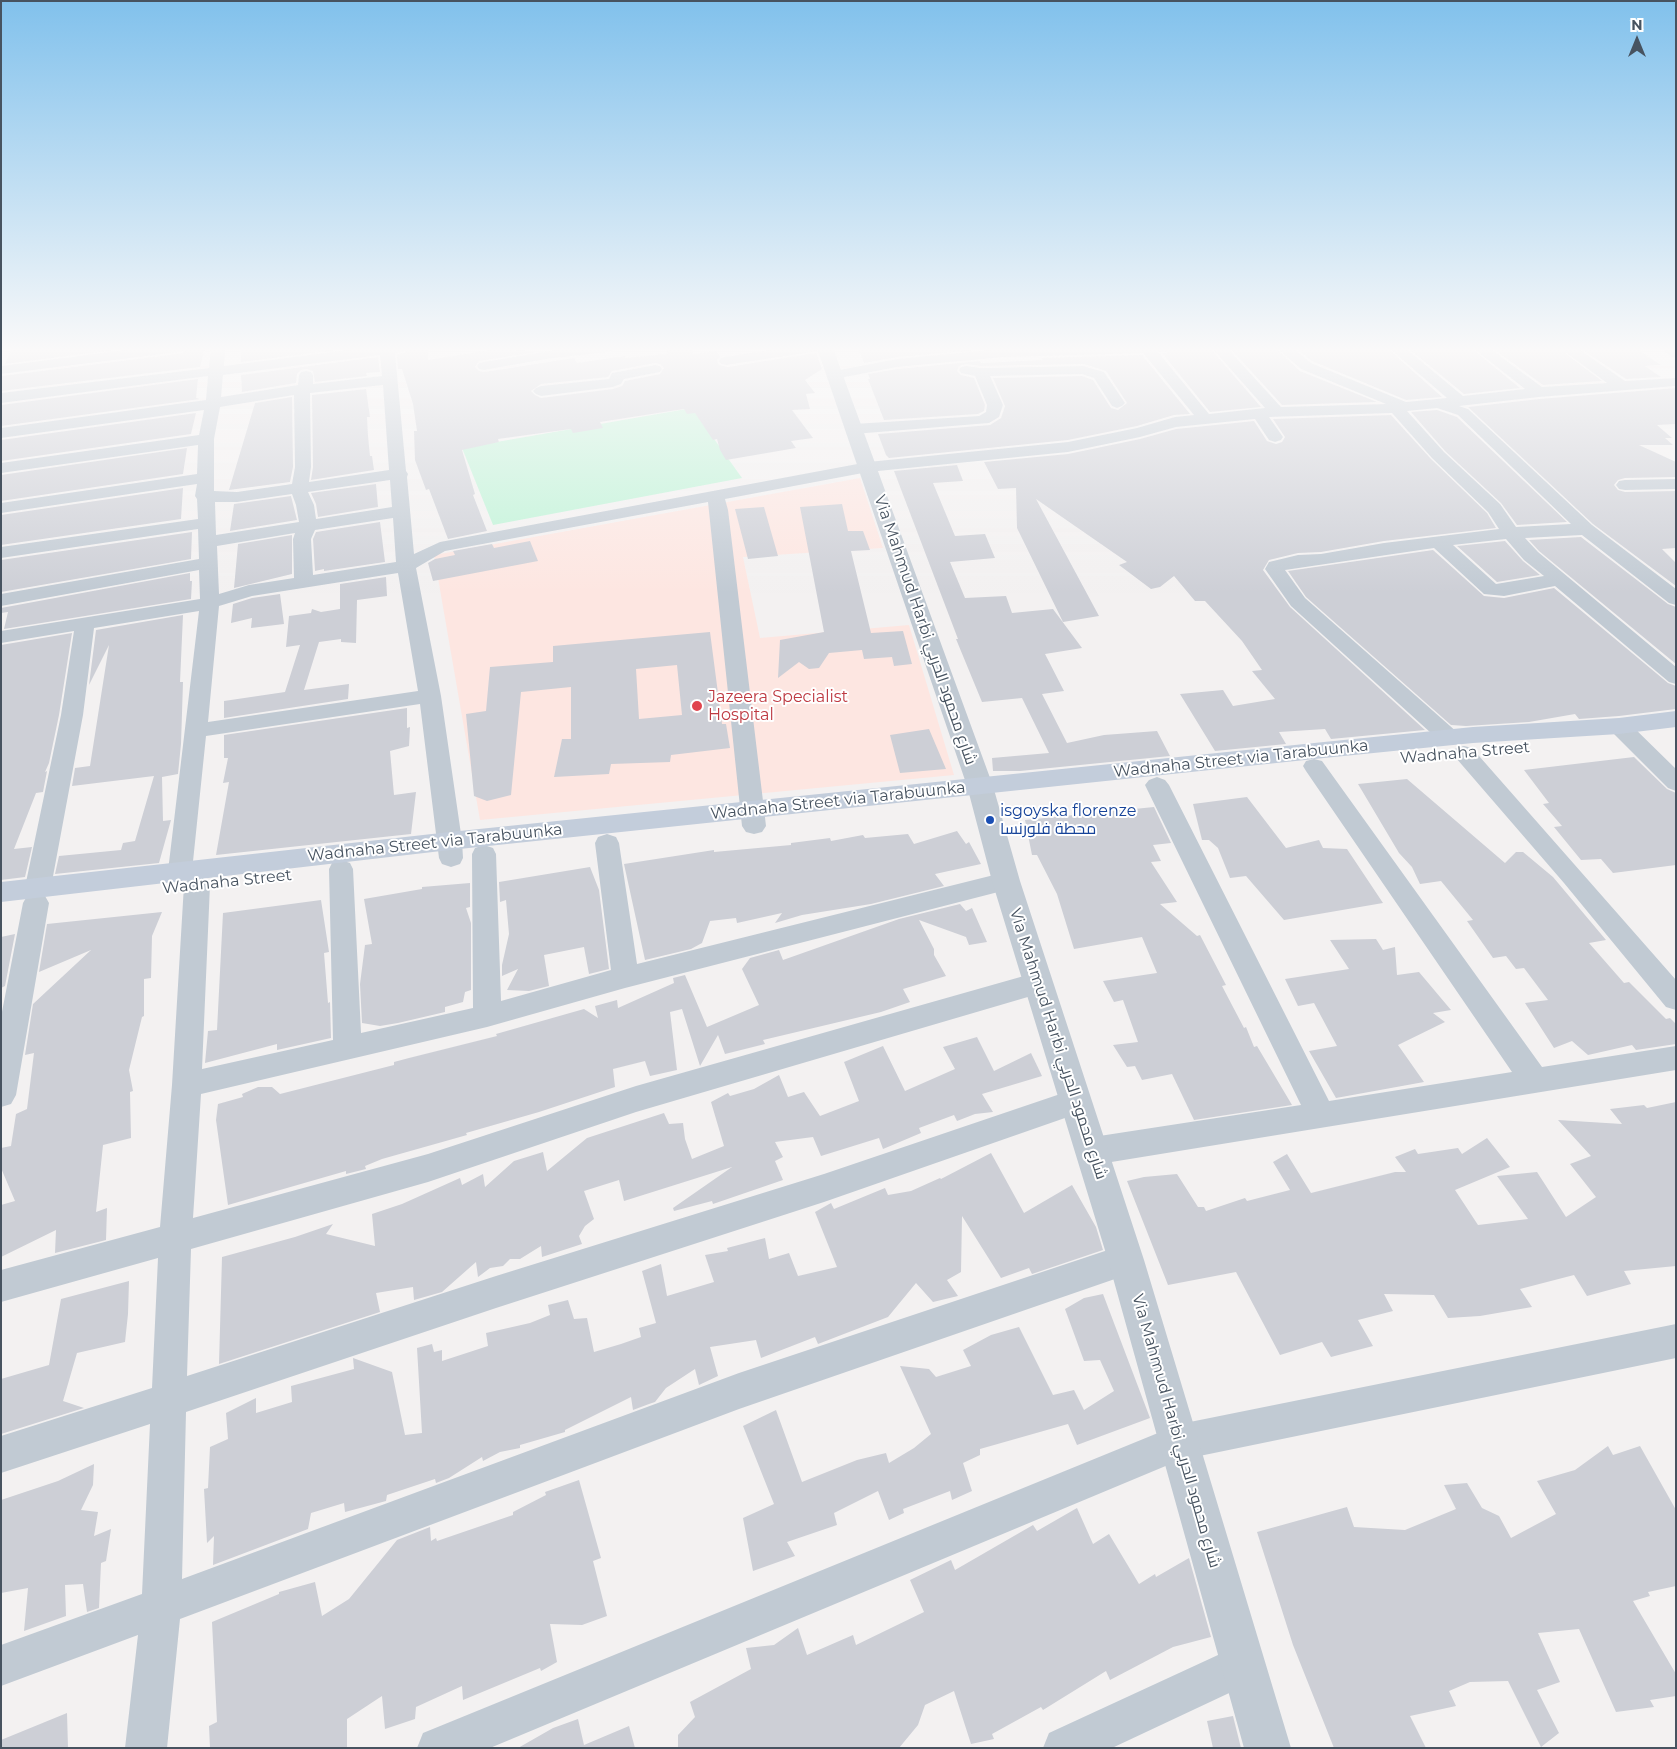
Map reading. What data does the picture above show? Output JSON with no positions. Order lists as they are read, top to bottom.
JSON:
{
  "streets": {
    "main road": ["Wadnaha Street", "Wadnaha Street via Tarabuunka"],
    "street": ["Via Mahmud Harbi شارع محمود الحربي"]
  },
  "crossings": [
    ["Via Mahmud Harbi شارع محمود الحربي", "Wadnaha Street"],
    ["Via Mahmud Harbi شارع محمود الحربي", "Wadnaha Street via Tarabuunka"],
    ["Wadnaha Street", "Wadnaha Street via Tarabuunka"]
  ],
  "places": ["Jazeera Specialist Hospital", "isgoyska florenze محطة فلورنسا"],
  "north": "top"
}
